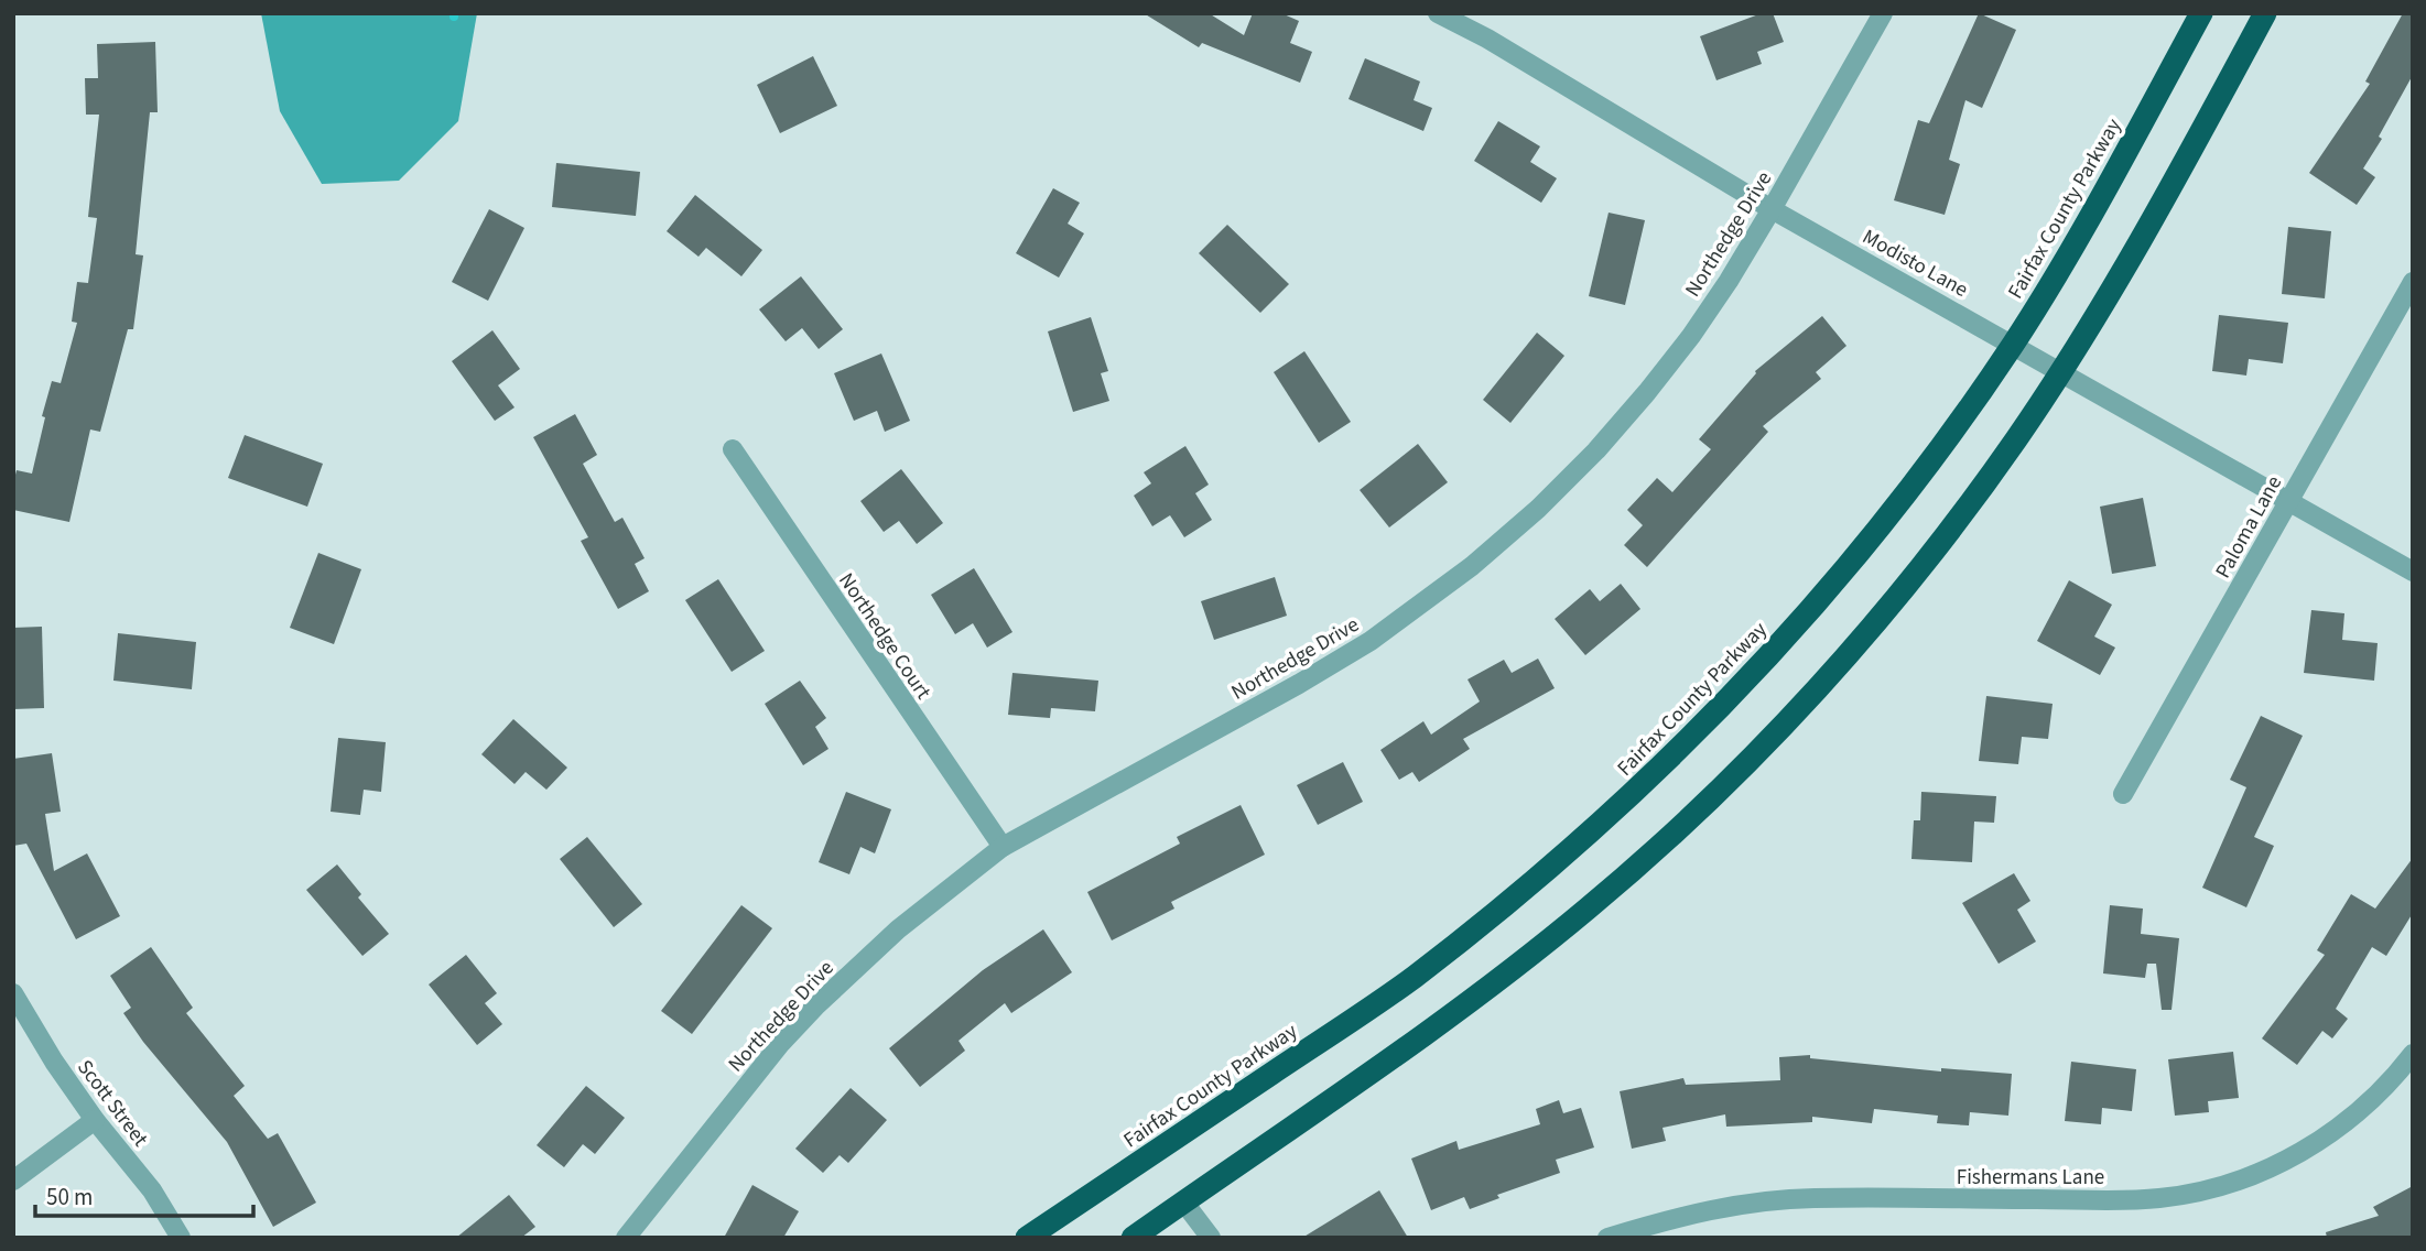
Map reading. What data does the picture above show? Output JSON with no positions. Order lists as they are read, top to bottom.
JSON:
{
  "streets": {
    "highway": ["Fairfax County Parkway"],
    "street": [
      "Northedge Drive",
      "Modisto Lane",
      "Paloma Lane",
      "Northedge Court",
      "Scott Street",
      "Fishermans Lane"
    ]
  },
  "crossings": [
    ["Fairfax County Parkway", "Modisto Lane"],
    ["Northedge Drive", "Modisto Lane"],
    ["Northedge Drive", "Northedge Court"],
    ["Modisto Lane", "Paloma Lane"]
  ],
  "scale_bar": "50 m"
}
